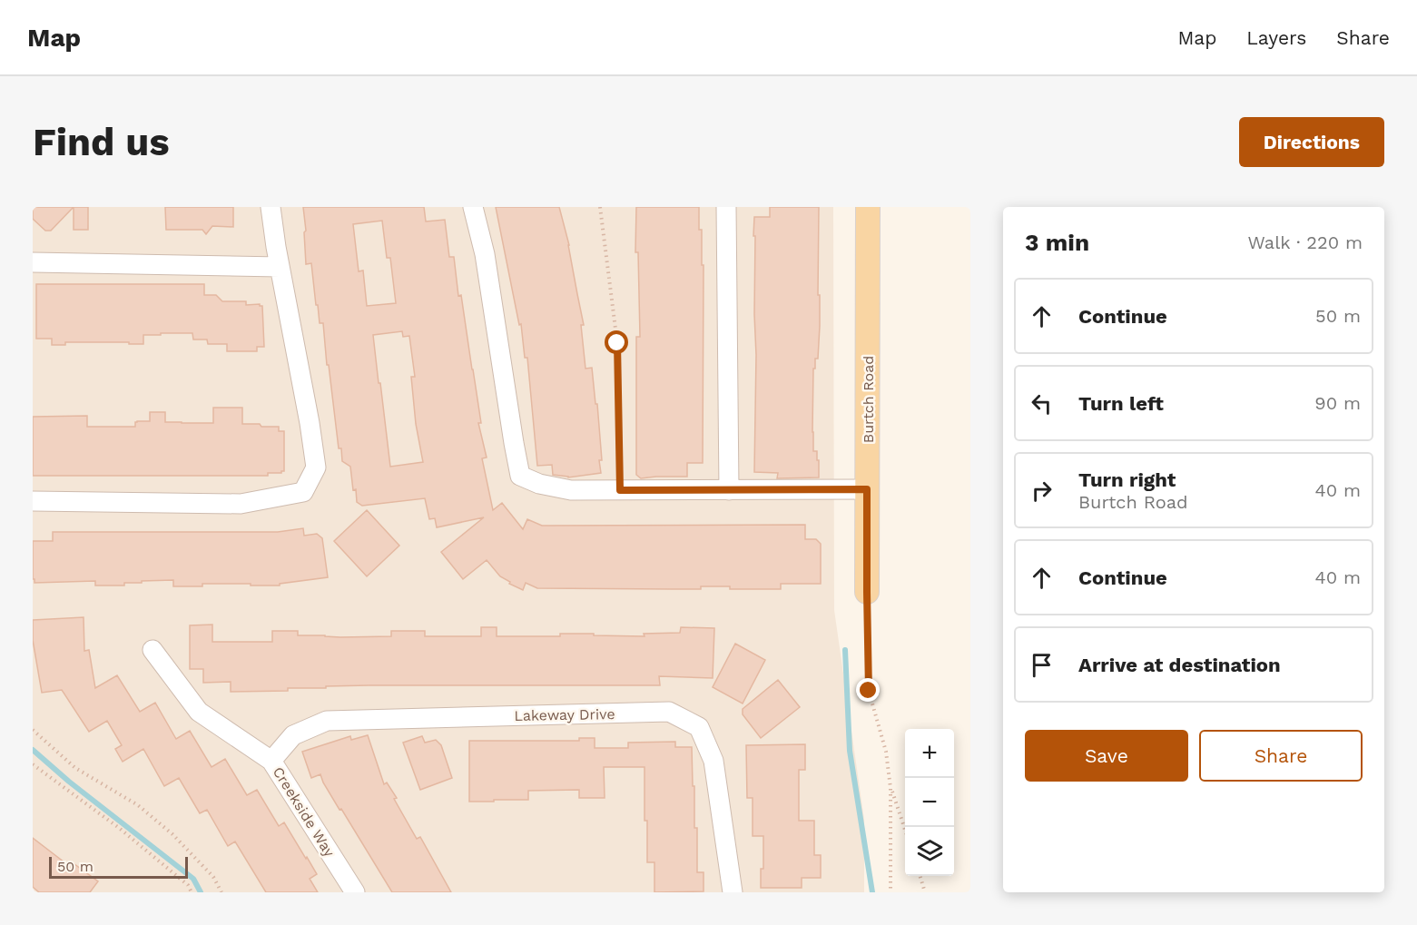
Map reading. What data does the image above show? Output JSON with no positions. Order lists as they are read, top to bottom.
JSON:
{
  "streets": {
    "main road": ["Burtch Road"],
    "street": ["Lakeway Drive", "Creekside Way"]
  },
  "crossings": [
    ["Lakeway Drive", "Creekside Way"]
  ],
  "scale_bar": "50 m",
  "page": {
    "header": "Map",
    "nav": ["Map", "Layers", "Share"],
    "buttons": [
      "Directions",
      ["Save", "Share"]
    ],
    "title": "Find us",
    "heading": ["3 min", "Walk · 220 m"],
    "list": [
      ["Continue", "50 m"],
      ["Turn left", "90 m"],
      ["Turn right", "Burtch Road", "40 m"],
      ["Continue", "40 m"],
      "Arrive at destination"
    ],
    "map_buttons": ["+", "−"],
    "scale": "50 m"
  }
}
